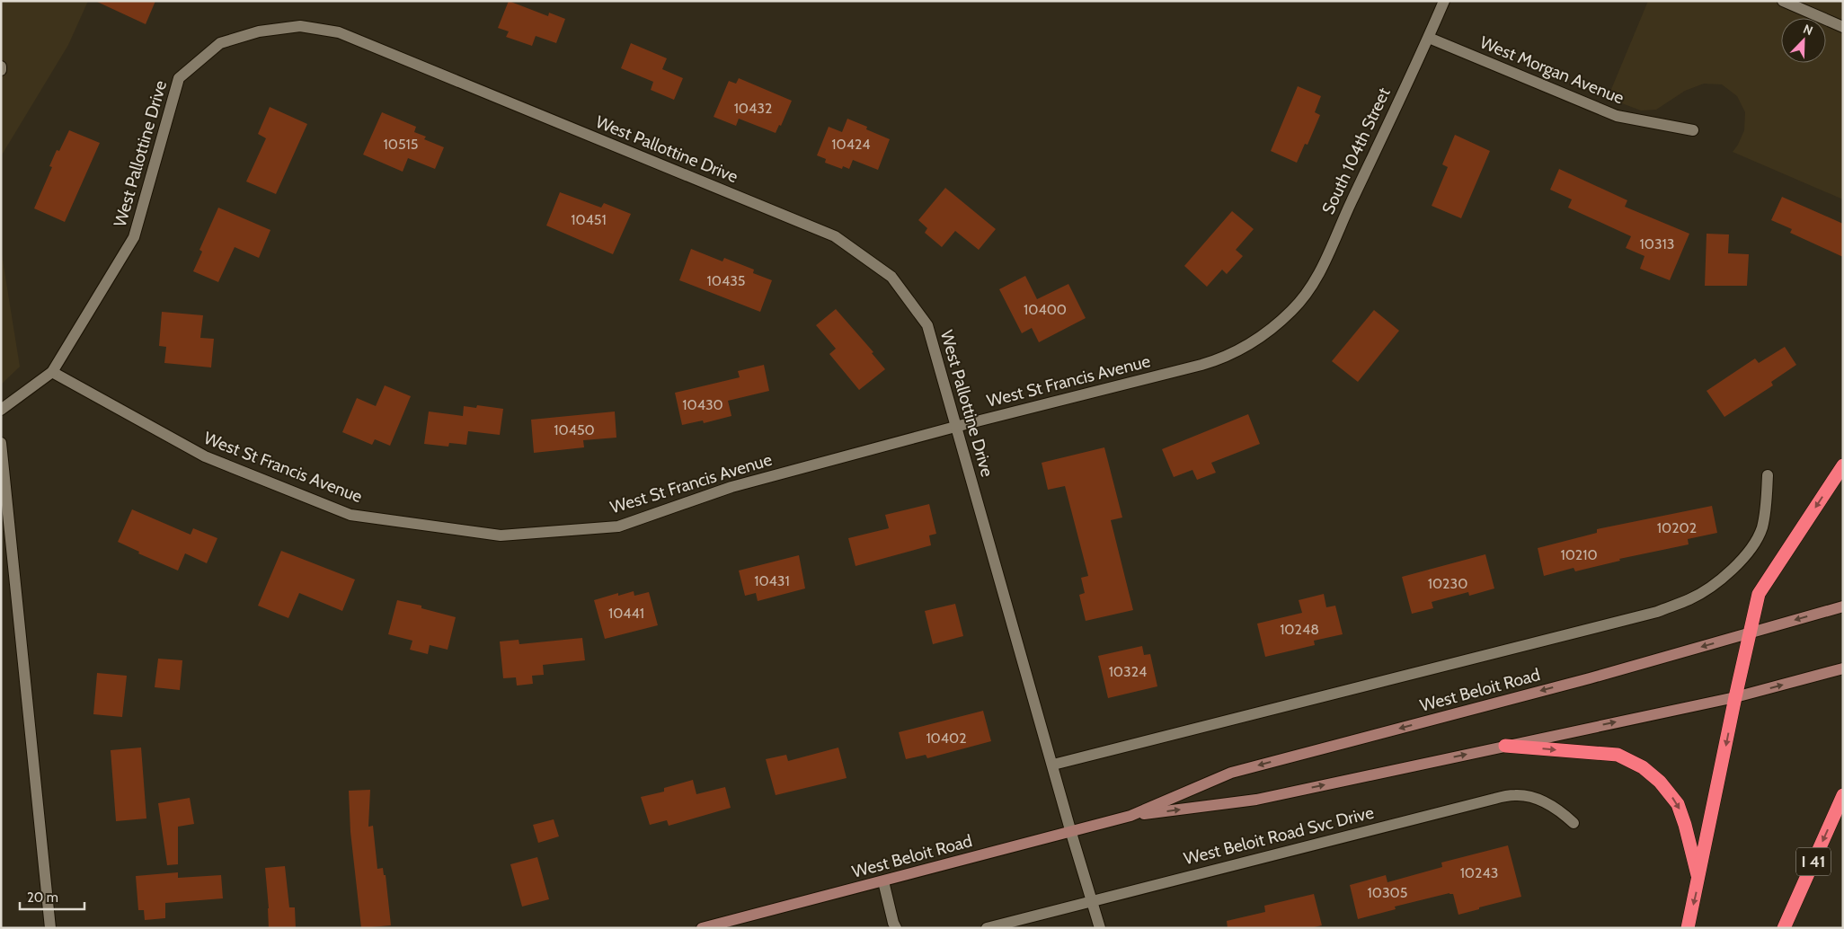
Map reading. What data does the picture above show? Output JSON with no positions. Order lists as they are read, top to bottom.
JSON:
{
  "streets": {
    "highway": ["I 41"],
    "main road": ["West Beloit Road"],
    "street": [
      "West Morgan Avenue",
      "West Pallottine Drive",
      "South 104th Street",
      "West St Francis Avenue",
      "West Beloit Road Svc Drive"
    ]
  },
  "crossings": [
    ["West Morgan Avenue", "South 104th Street"],
    ["West Pallottine Drive", "West St Francis Avenue"],
    ["West Pallottine Drive", "West Beloit Road"],
    ["West Pallottine Drive", "West Beloit Road Svc Drive"],
    ["South 104th Street", "West St Francis Avenue"]
  ],
  "house_numbers": [
    "10432",
    "10515",
    "10424",
    "10451",
    "10313",
    "10435",
    "10400",
    "10430",
    "10450",
    "10202",
    "10210",
    "10431",
    "10230",
    "10441",
    "10248",
    "10324",
    "10402",
    "10243",
    "10305"
  ],
  "scale_bar": "20 m",
  "north": "top right"
}
